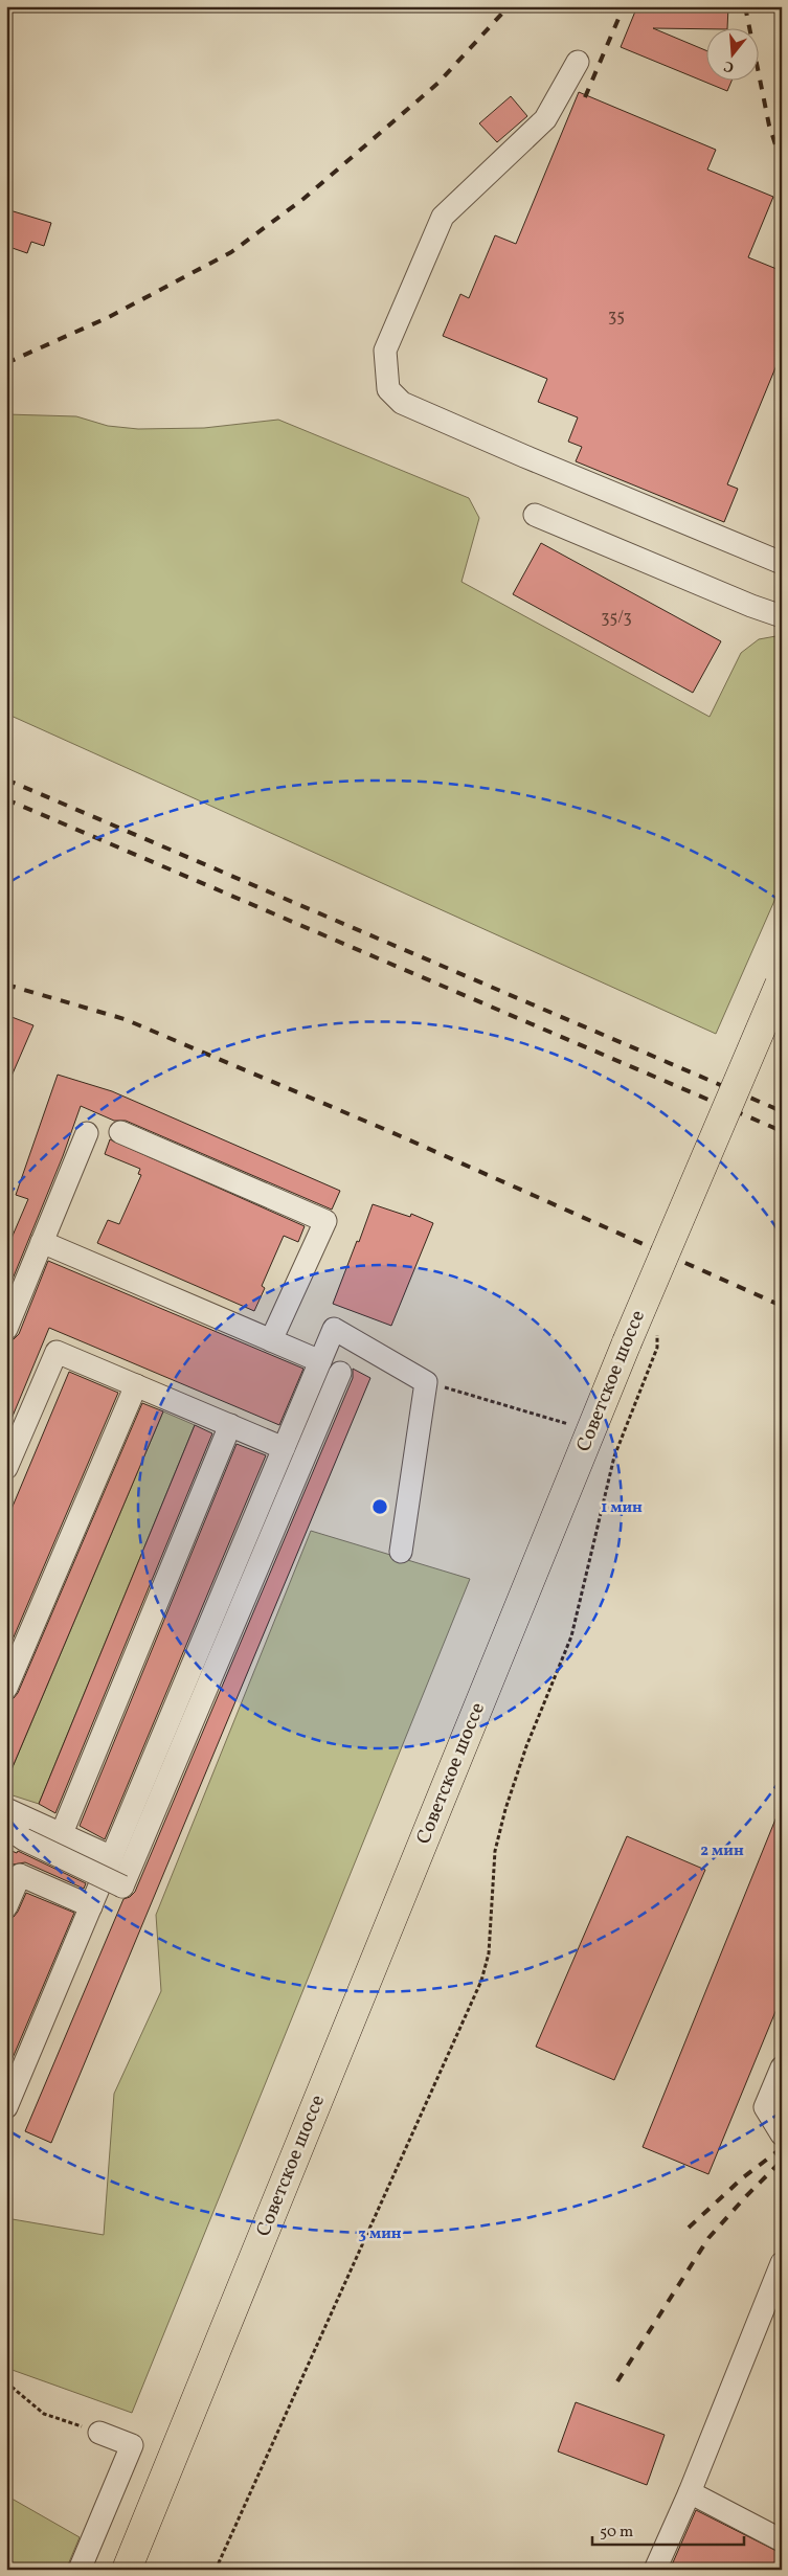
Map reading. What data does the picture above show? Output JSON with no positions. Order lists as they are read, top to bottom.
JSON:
{
  "streets": {
    "main road": ["Советское шоссе"]
  },
  "house_numbers": ["35", "35/3"],
  "scale_bar": "50 m",
  "north": "bottom",
  "rings": ["1 мин", "2 мин", "3 мин"]
}
